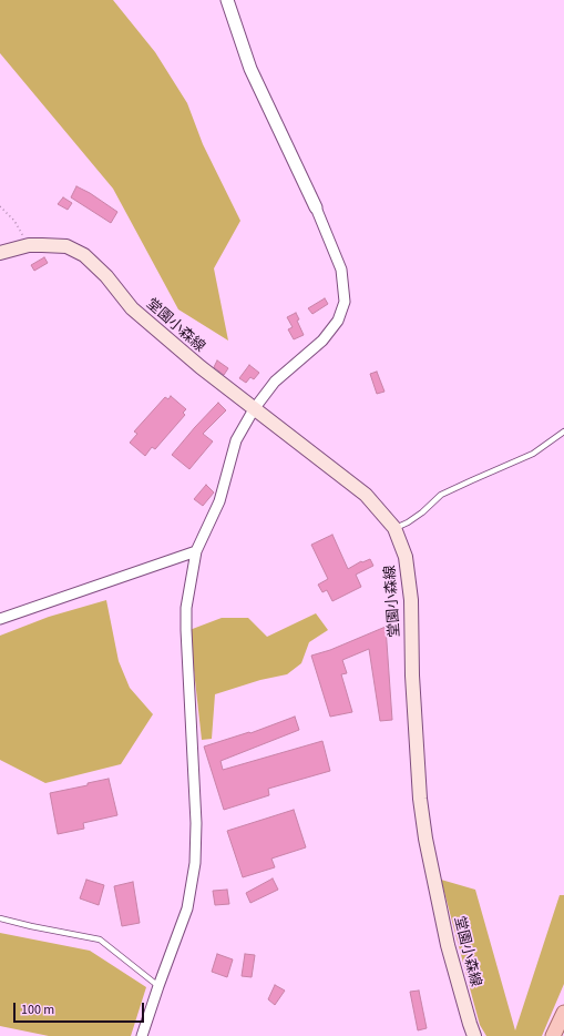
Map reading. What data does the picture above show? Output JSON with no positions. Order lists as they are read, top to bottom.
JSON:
{
  "streets": {
    "main road": ["堂園小森線"]
  },
  "scale_bar": "100 m"
}
